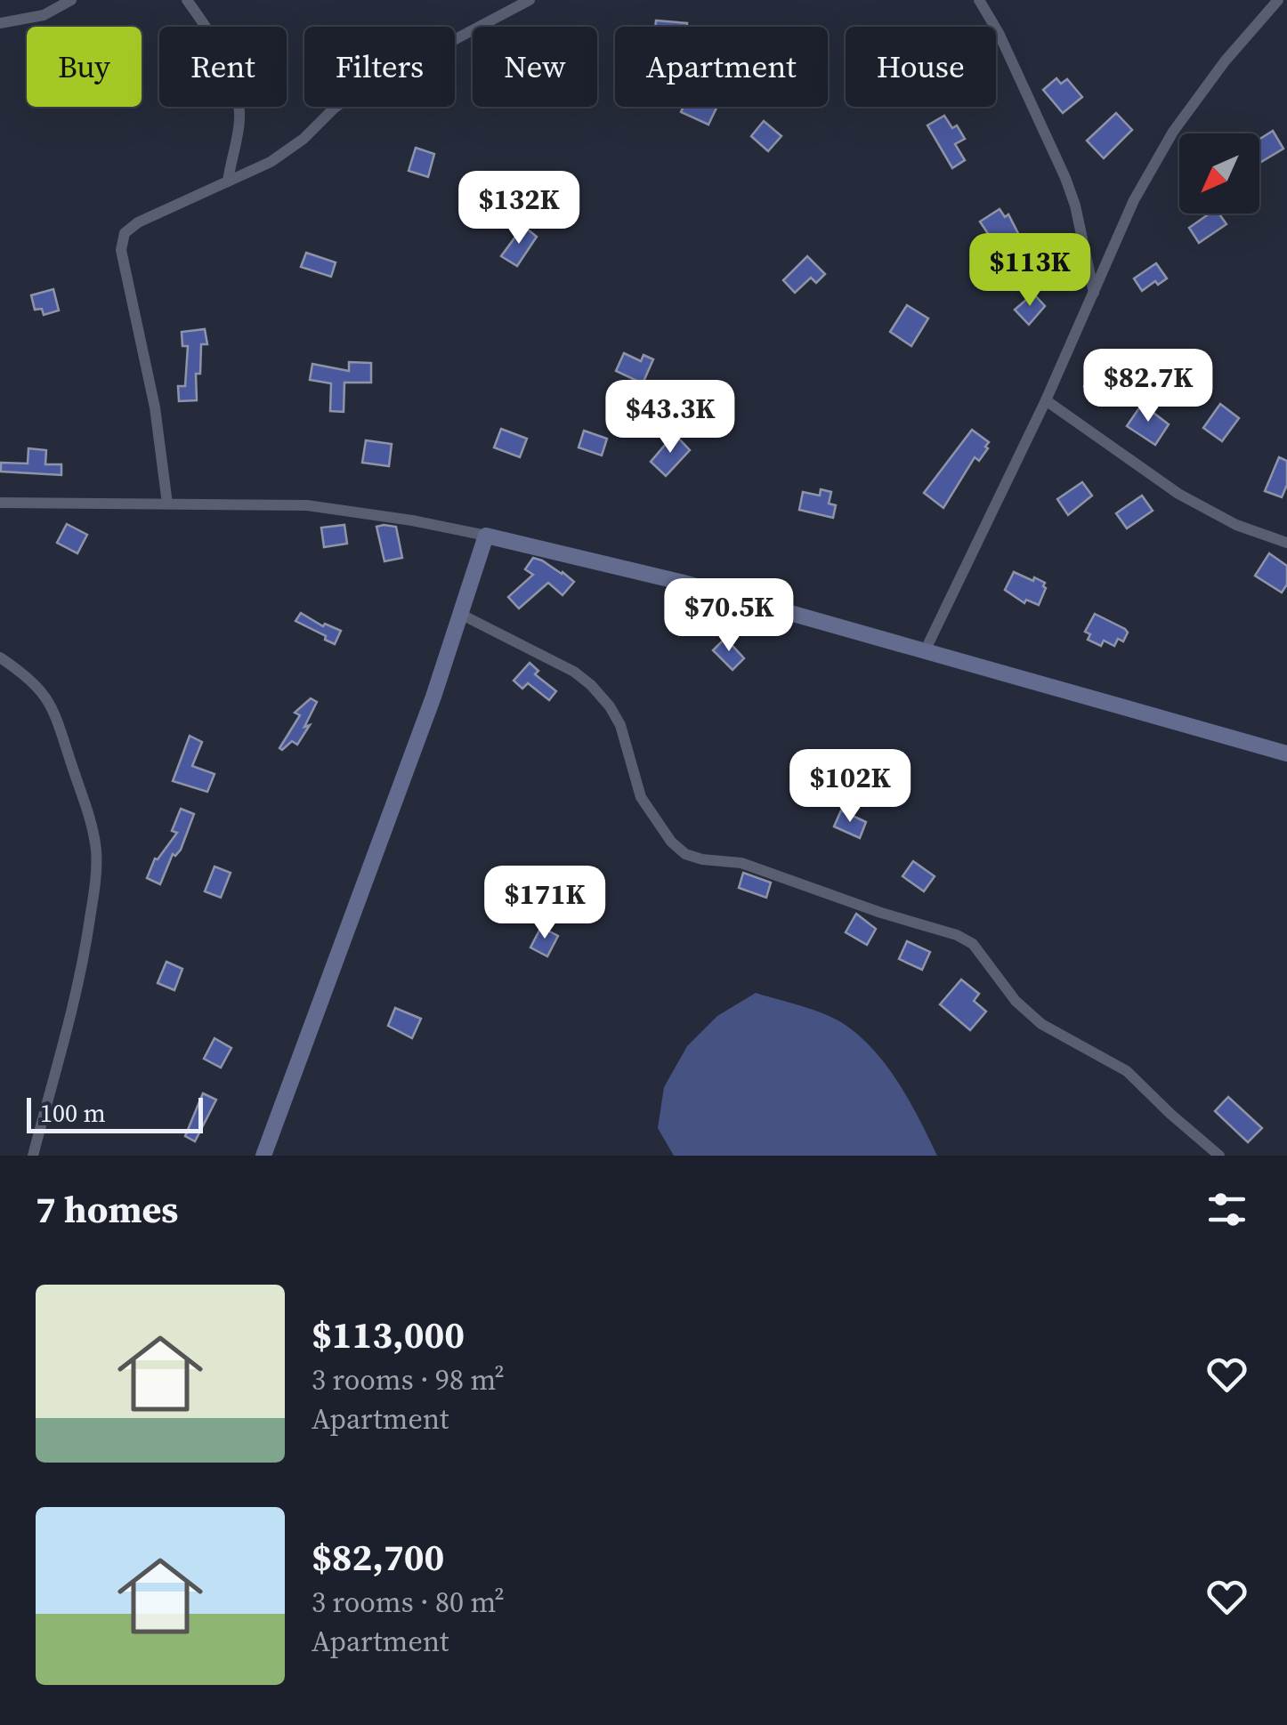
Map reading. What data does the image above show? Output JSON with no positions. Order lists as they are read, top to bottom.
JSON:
{
  "scale_bar": "100 m",
  "north": "bottom left",
  "page": {
    "chip": [
      "Buy",
      "Rent",
      "Filters",
      "New",
      "Apartment",
      "House"
    ],
    "price": [
      "$132K",
      "$113K",
      "$82.7K",
      "$43.3K",
      "$70.5K",
      "$102K",
      "$171K"
    ],
    "scale": "100 m",
    "heading": "7 homes",
    "list": [
      {
        "name": "$113,000",
        "note": "3 rooms · 98 m² · Apartment"
      },
      {
        "name": "$82,700",
        "note": "3 rooms · 80 m² · Apartment"
      }
    ]
  }
}
